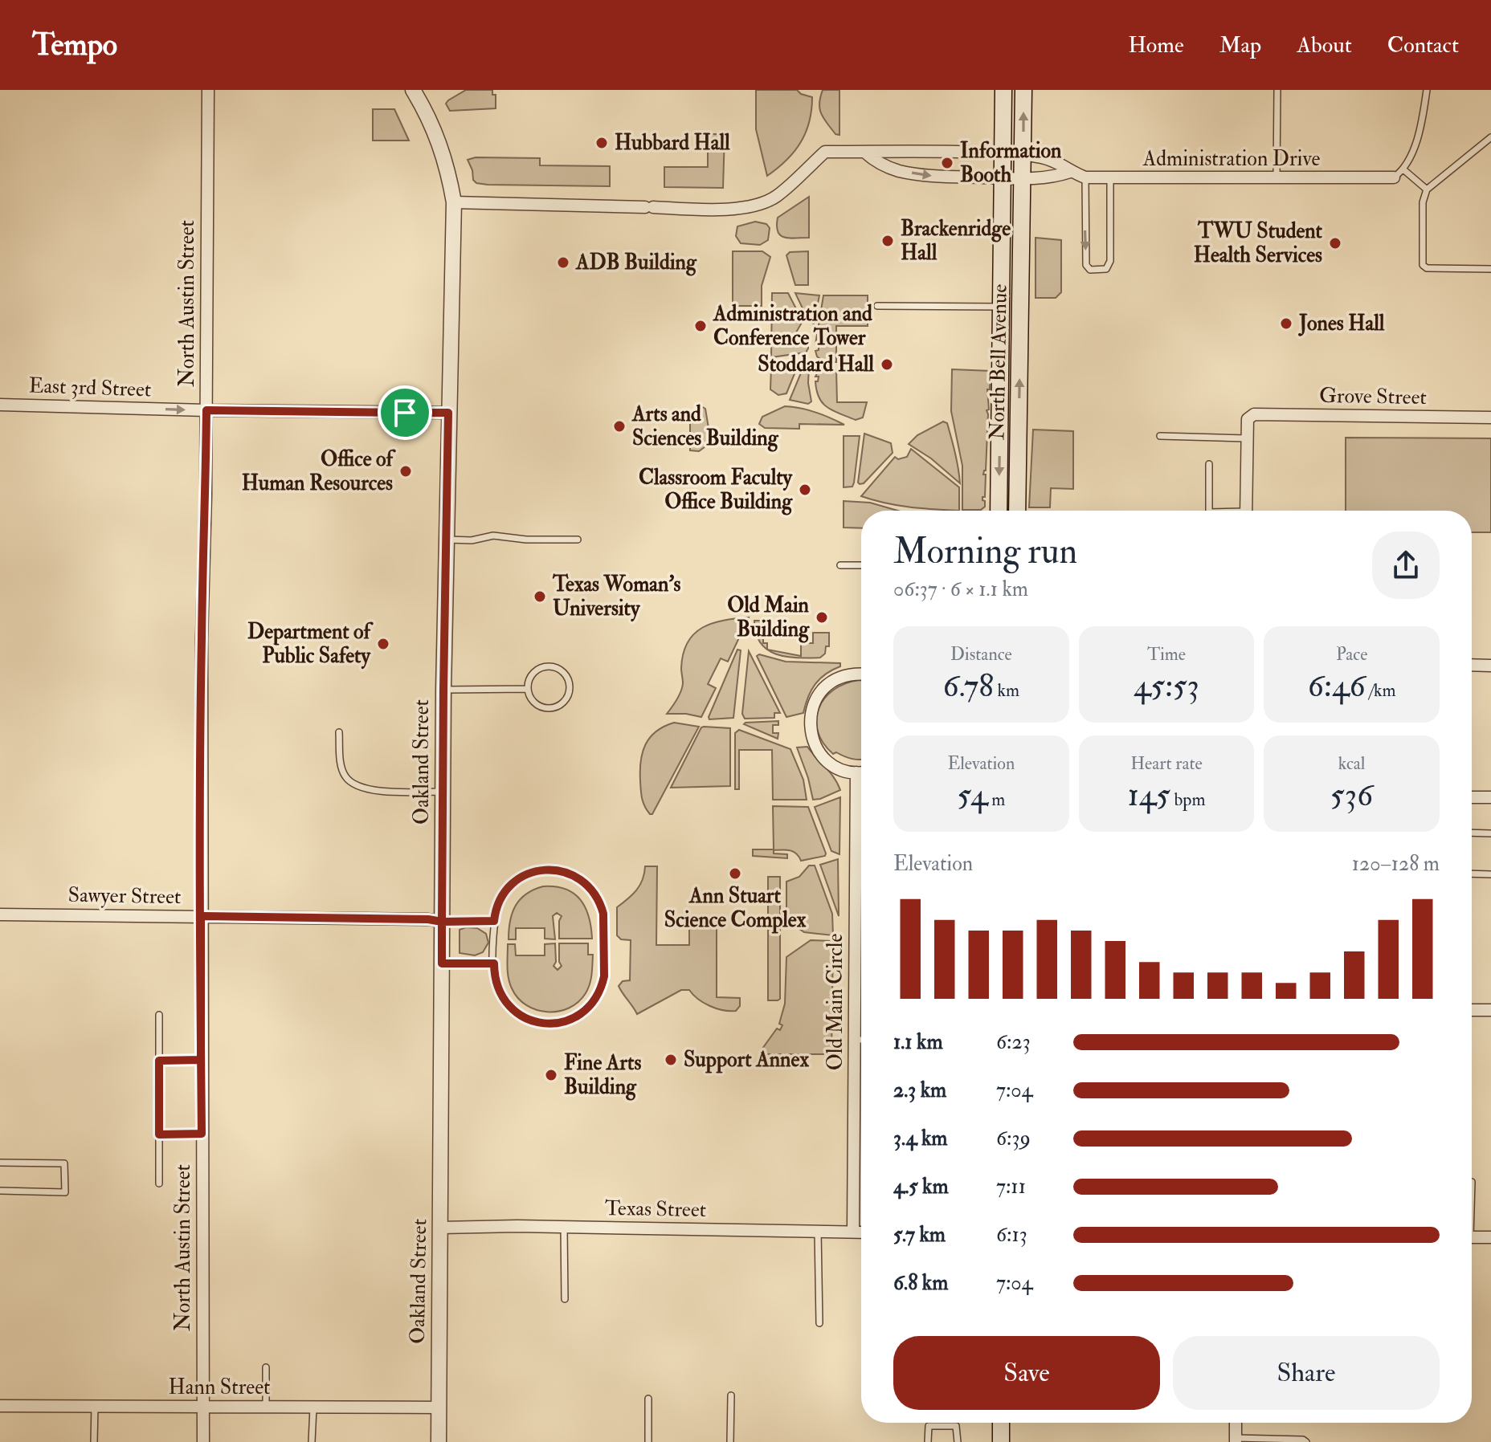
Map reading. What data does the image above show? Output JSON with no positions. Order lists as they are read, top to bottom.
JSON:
{
  "streets": {
    "main road": ["North Bell Avenue"],
    "street": [
      "Administration Drive",
      "North Austin Street",
      "East 3rd Street",
      "Grove Street",
      "Oakland Street",
      "Sawyer Street",
      "Old Main Circle",
      "Texas Street",
      "Hann Street"
    ]
  },
  "crossings": [
    ["Administration Drive", "North Bell Avenue"],
    ["Administration Drive", "Oakland Street"],
    ["North Austin Street", "East 3rd Street"],
    ["North Austin Street", "Sawyer Street"],
    ["North Austin Street", "Hann Street"],
    ["East 3rd Street", "Oakland Street"],
    ["Oakland Street", "Sawyer Street"],
    ["Oakland Street", "Texas Street"],
    ["Oakland Street", "Hann Street"],
    ["Old Main Circle", "Texas Street"]
  ],
  "one_way": ["East 3rd Street"],
  "places": [
    "Hubbard Hall",
    "Information Booth",
    "Brackenridge Hall",
    "TWU Student Health Services",
    "ADB Building",
    "Jones Hall",
    "Administration and Conference Tower",
    "Stoddard Hall",
    "Arts and Sciences Building",
    "Office of Human Resources",
    "Classroom Faculty Office Building",
    "Texas Woman's University",
    "Old Main Building",
    "Department of Public Safety",
    "Ann Stuart Science Complex",
    "Support Annex",
    "Fine Arts Building"
  ],
  "page": {
    "header": "Tempo",
    "nav": [
      "Home",
      "Map",
      "About",
      "Contact"
    ],
    "heading": ["Morning run", "06:37 · 6 × 1.1 km"],
    "stats": [
      ["Distance", "6.78 km"],
      ["Time", "45:53"],
      ["Pace", "6:46 /km"],
      ["Elevation", "54 m"],
      ["Heart rate", "145 bpm"],
      ["kcal", "536"]
    ],
    "chart": ["Elevation", "120–128 m"],
    "list": [
      {
        "name": "1.1 km",
        "note": "6:23"
      },
      {
        "name": "2.3 km",
        "note": "7:04"
      },
      {
        "name": "3.4 km",
        "note": "6:39"
      },
      {
        "name": "4.5 km",
        "note": "7:11"
      },
      {
        "name": "5.7 km",
        "note": "6:13"
      },
      {
        "name": "6.8 km",
        "note": "7:04"
      }
    ],
    "buttons": ["Save", "Share"]
  }
}
